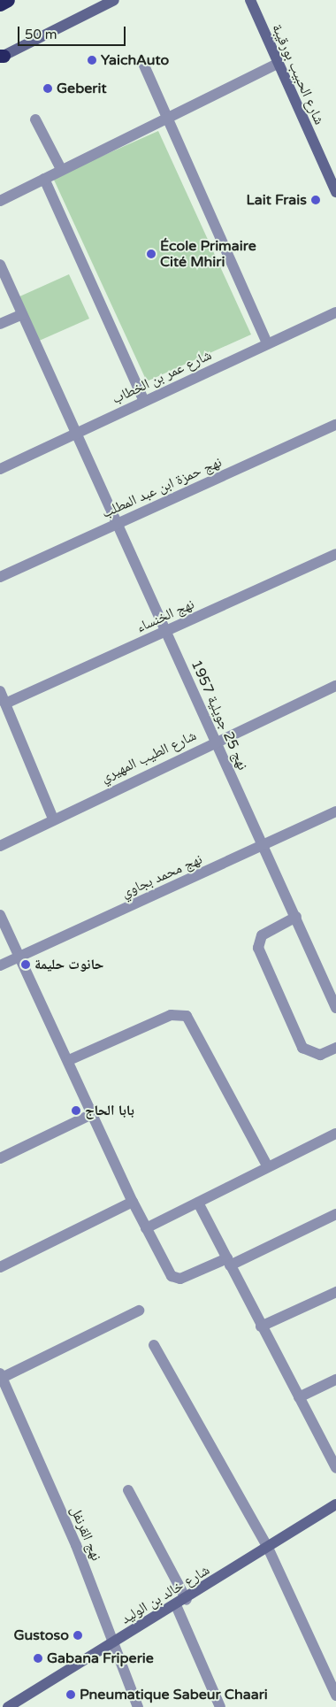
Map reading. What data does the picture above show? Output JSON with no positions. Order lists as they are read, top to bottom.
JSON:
{
  "streets": {
    "street": [
      "شارع الحبيب بورقيبة",
      "شارع عمر بن الخطاب",
      "نهج حمزة ابن عبد المطلب",
      "نهج الخنساء",
      "نهج 25 جويلية 1957",
      "شارع الطيب المهيري",
      "نهج محمد بجاوي",
      "نهج القرنفل",
      "شارع خالد بن الوليد"
    ]
  },
  "crossings": [
    ["شارع عمر بن الخطاب", "نهج 25 جويلية 1957"],
    ["نهج حمزة ابن عبد المطلب", "نهج 25 جويلية 1957"],
    ["نهج الخنساء", "نهج 25 جويلية 1957"],
    ["نهج 25 جويلية 1957", "شارع الطيب المهيري"],
    ["نهج 25 جويلية 1957", "نهج محمد بجاوي"],
    ["نهج القرنفل", "شارع خالد بن الوليد"]
  ],
  "places": [
    "YaichAuto",
    "Geberit",
    "Lait Frais",
    "École Primaire Cité Mhiri",
    "حانوت حليمة",
    "بابا الحاج",
    "Gustoso",
    "Gabana Friperie",
    "Pneumatique Sabeur Chaari"
  ],
  "scale_bar": "50 m"
}
